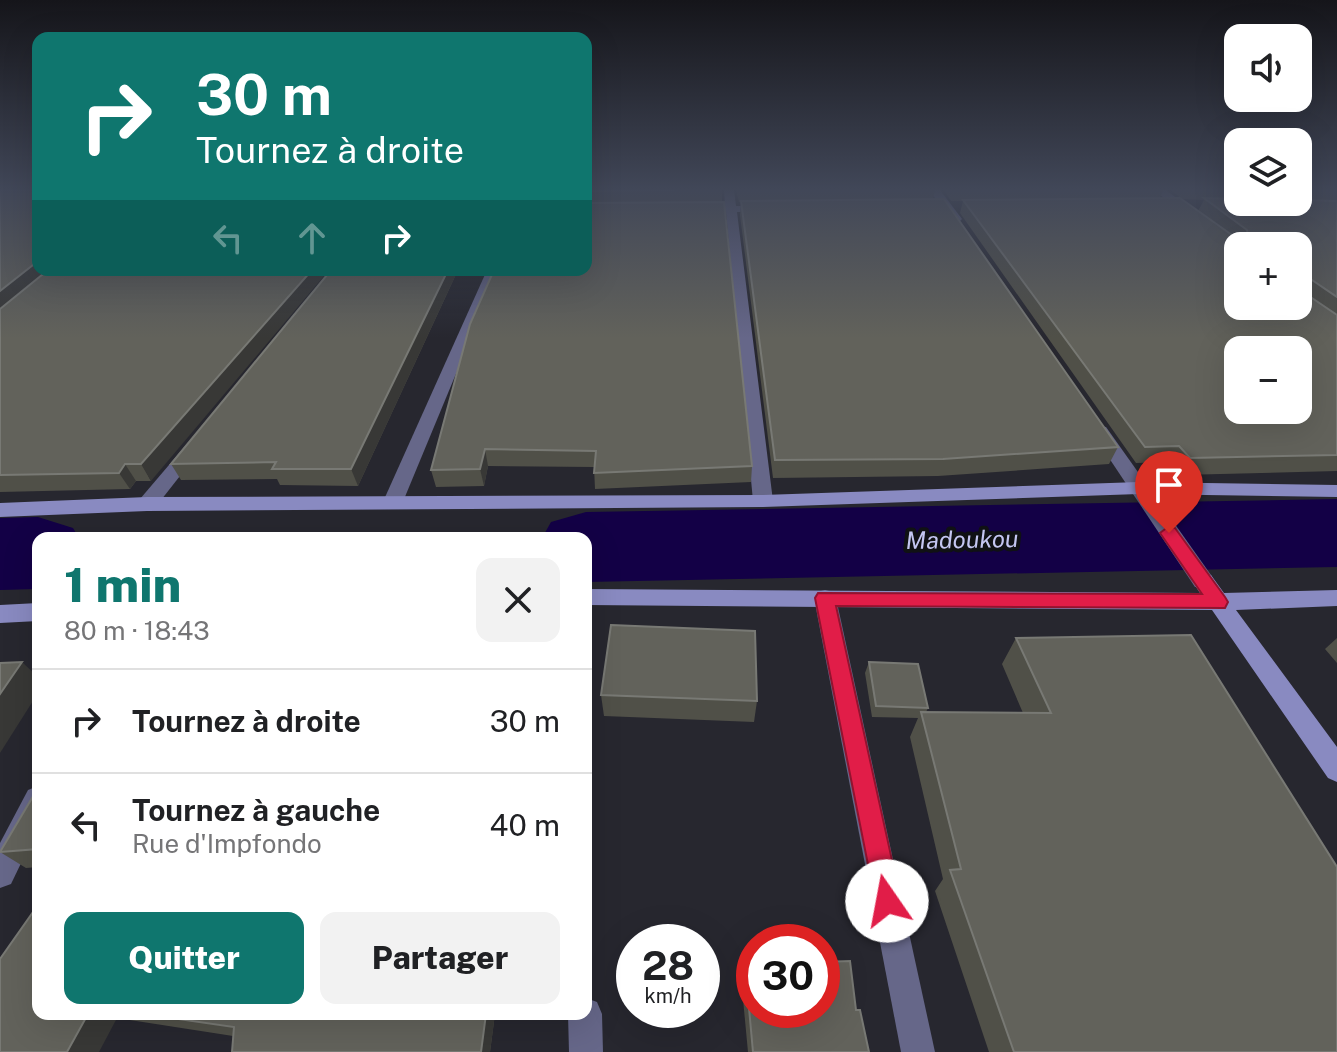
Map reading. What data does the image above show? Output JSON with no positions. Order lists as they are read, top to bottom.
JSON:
{
  "water": ["Madoukou"],
  "page": {
    "map_buttons": ["+", "−"],
    "turn": ["30 m", "Tournez à droite"],
    "heading": ["1 min", "80 m · 18:43"],
    "list": [
      {
        "name": "Tournez à droite",
        "value": "30 m"
      },
      {
        "name": "Tournez à gauche",
        "note": "Rue d'Impfondo",
        "value": "40 m"
      }
    ],
    "buttons": ["Quitter", "Partager"],
    "speed": "28 km/h",
    "limit": "30"
  }
}
